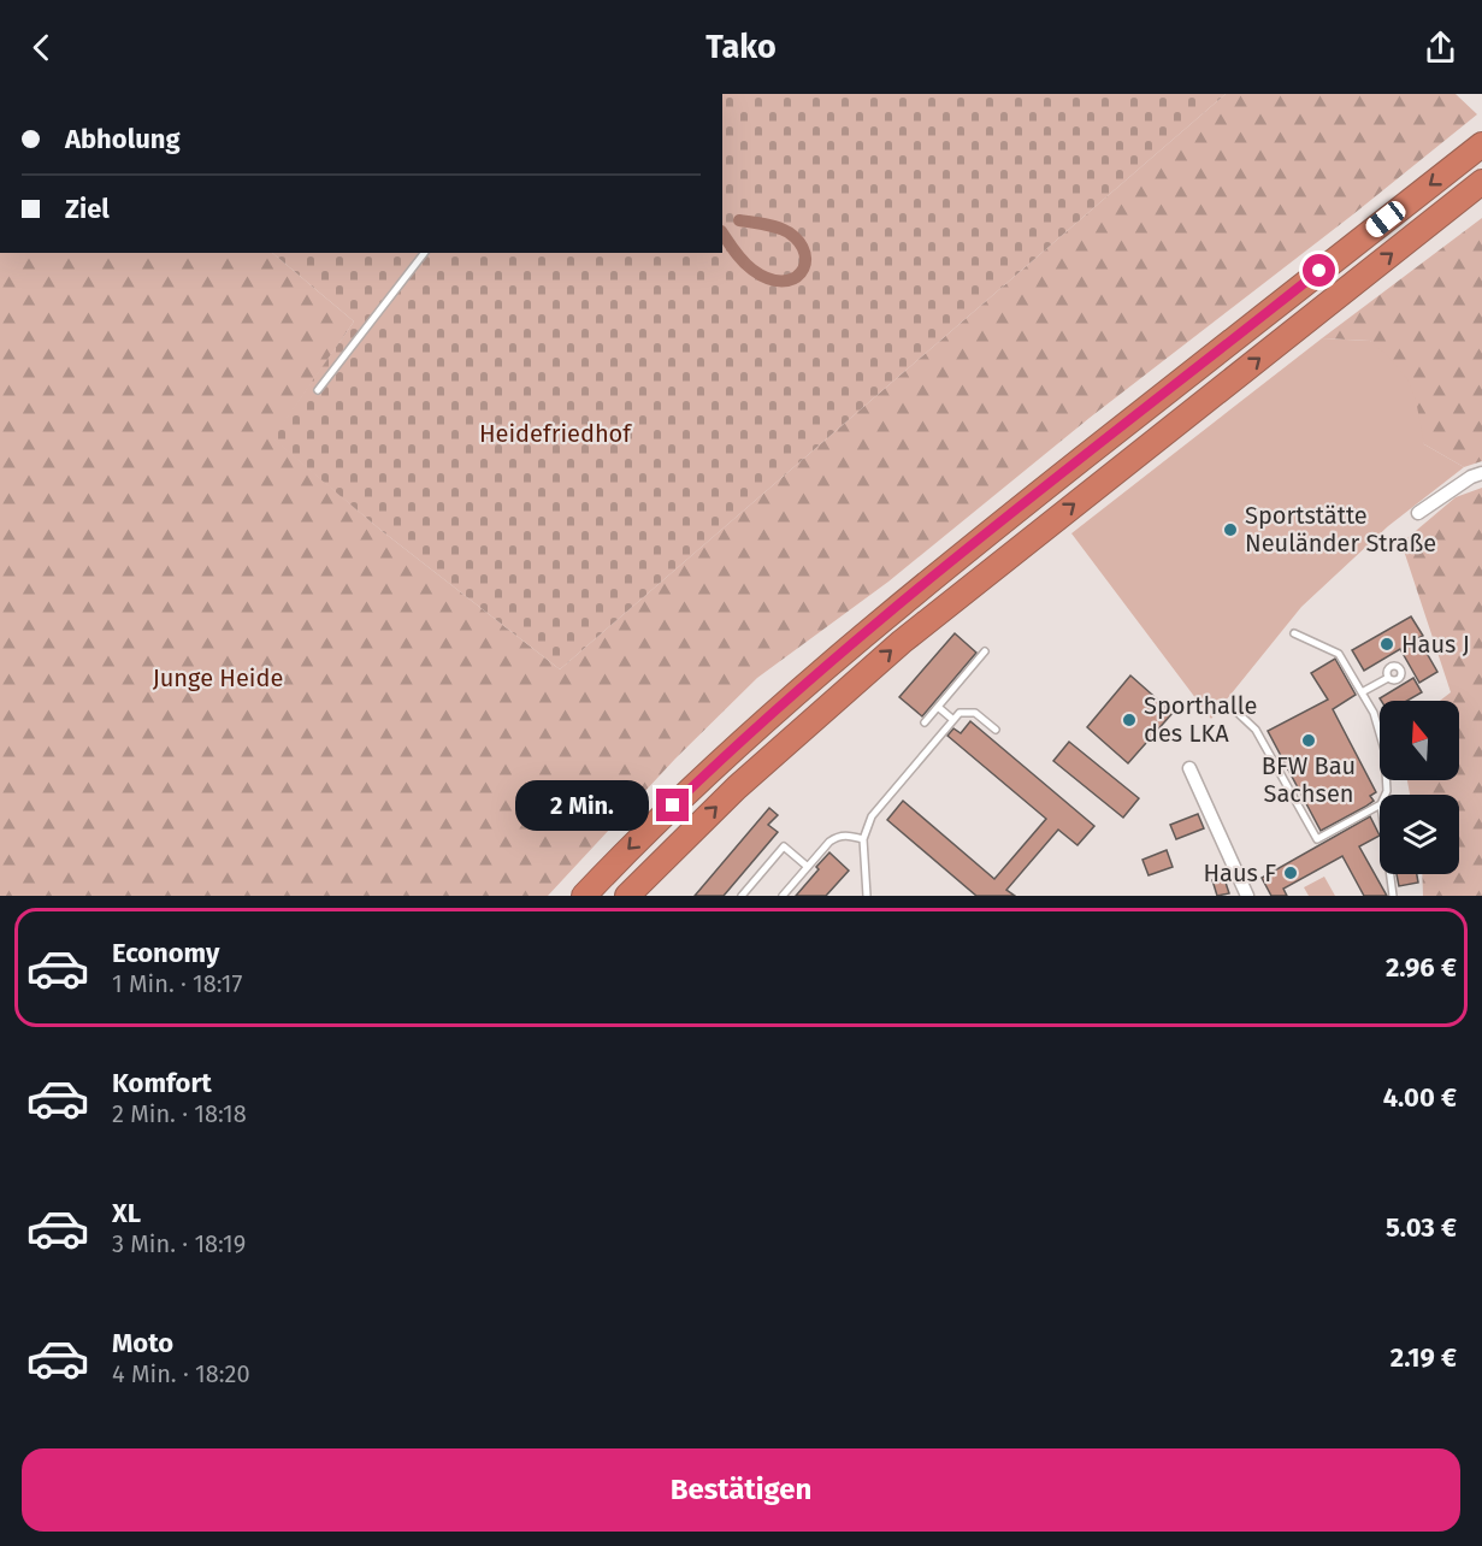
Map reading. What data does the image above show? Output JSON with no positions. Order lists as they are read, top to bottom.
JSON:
{
  "parks": ["Heidefriedhof", "Junge Heide"],
  "places": [
    "Sportstätte Neuländer Straße",
    "Haus J",
    "Sporthalle des LKA",
    "BFW Bau Sachsen",
    "Haus F"
  ],
  "north": "top",
  "page": {
    "header": "Tako",
    "banner": ["Abholung", "Ziel"],
    "bubble": "2 Min.",
    "list": [
      {
        "name": "Economy",
        "note": "1 Min. · 18:17",
        "value": "2.96 €"
      },
      {
        "name": "Komfort",
        "note": "2 Min. · 18:18",
        "value": "4.00 €"
      },
      {
        "name": "XL",
        "note": "3 Min. · 18:19",
        "value": "5.03 €"
      },
      {
        "name": "Moto",
        "note": "4 Min. · 18:20",
        "value": "2.19 €"
      }
    ],
    "buttons": "Bestätigen"
  }
}
